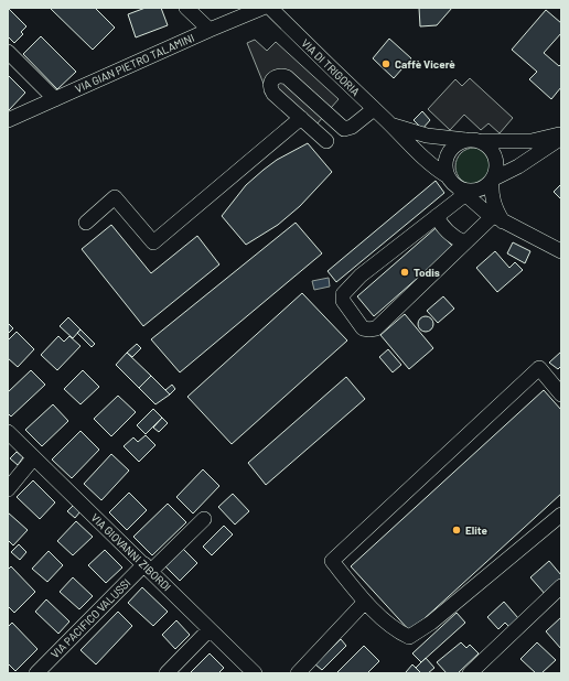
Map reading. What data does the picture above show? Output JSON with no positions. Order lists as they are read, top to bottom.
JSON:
{
  "streets": {
    "street": [
      "VIA GIAN PIETRO TALAMINI",
      "VIA DI TRIGORIA",
      "VIA GIOVANNI ZIBORDI",
      "VIA PACIFICO VALUSSI"
    ]
  },
  "crossings": [
    ["VIA GIOVANNI ZIBORDI", "VIA PACIFICO VALUSSI"]
  ],
  "places": ["Caffè Vicerè", "Todis", "Elite"]
}
